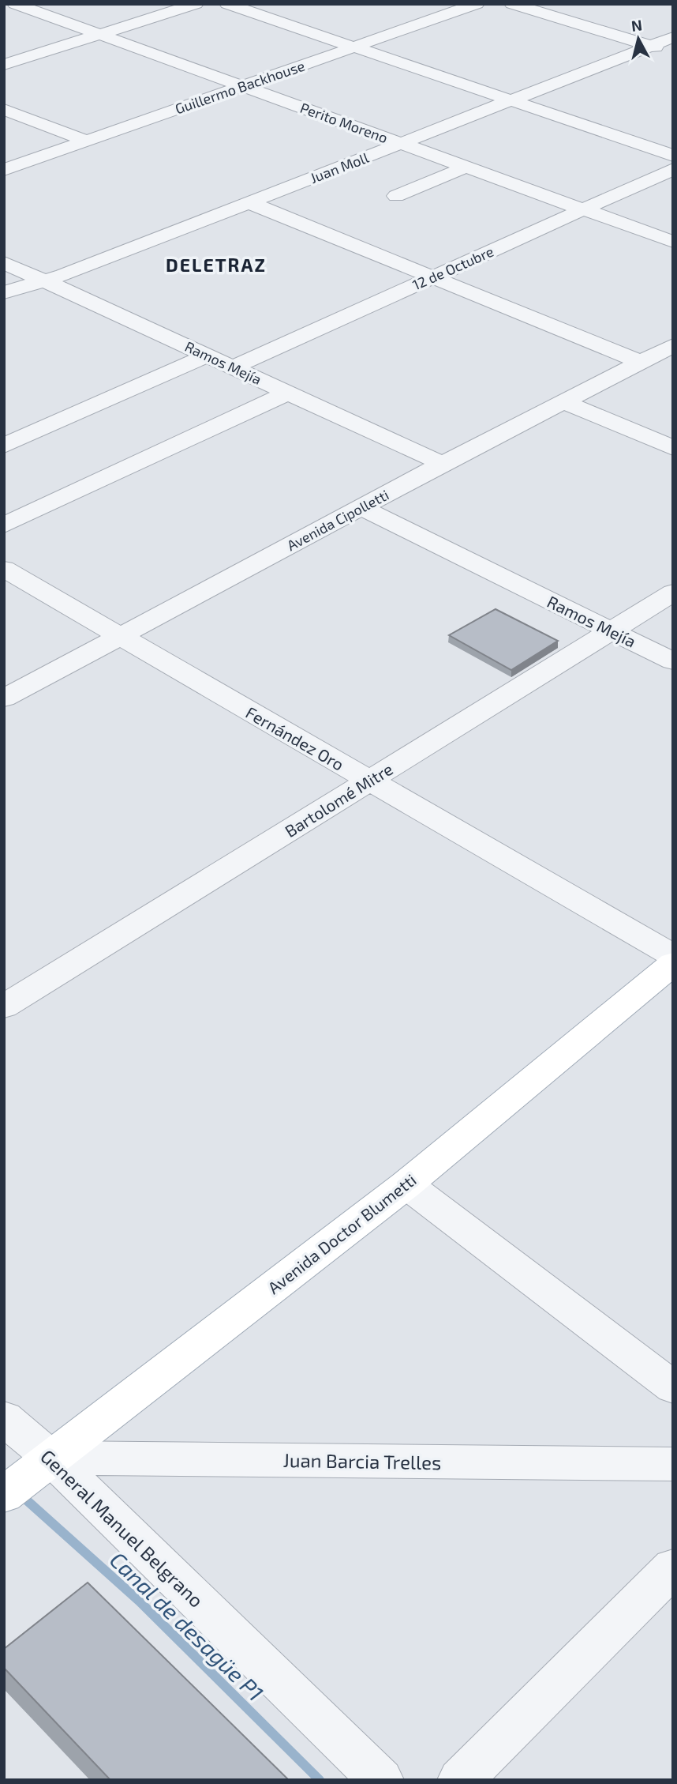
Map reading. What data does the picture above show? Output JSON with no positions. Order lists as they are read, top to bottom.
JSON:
{
  "streets": {
    "main road": ["Avenida Doctor Blumetti"],
    "street": [
      "Guillermo Backhouse",
      "Perito Moreno",
      "Juan Moll",
      "12 de Octubre",
      "Ramos Mejía",
      "Avenida Cipolletti",
      "Fernández Oro",
      "Bartolomé Mitre",
      "Juan Barcia Trelles",
      "General Manuel Belgrano"
    ]
  },
  "crossings": [
    ["Guillermo Backhouse", "Perito Moreno"],
    ["Perito Moreno", "Juan Moll"],
    ["Perito Moreno", "12 de Octubre"],
    ["Juan Moll", "Ramos Mejía"],
    ["12 de Octubre", "Ramos Mejía"],
    ["Ramos Mejía", "Avenida Cipolletti"],
    ["Ramos Mejía", "Bartolomé Mitre"],
    ["Avenida Cipolletti", "Fernández Oro"],
    ["Fernández Oro", "Bartolomé Mitre"],
    ["Avenida Doctor Blumetti", "Juan Barcia Trelles"],
    ["Avenida Doctor Blumetti", "General Manuel Belgrano"],
    ["Juan Barcia Trelles", "General Manuel Belgrano"]
  ],
  "districts": ["DELETRAZ"],
  "water": ["Canal de desagüe P1"],
  "north": "top"
}
